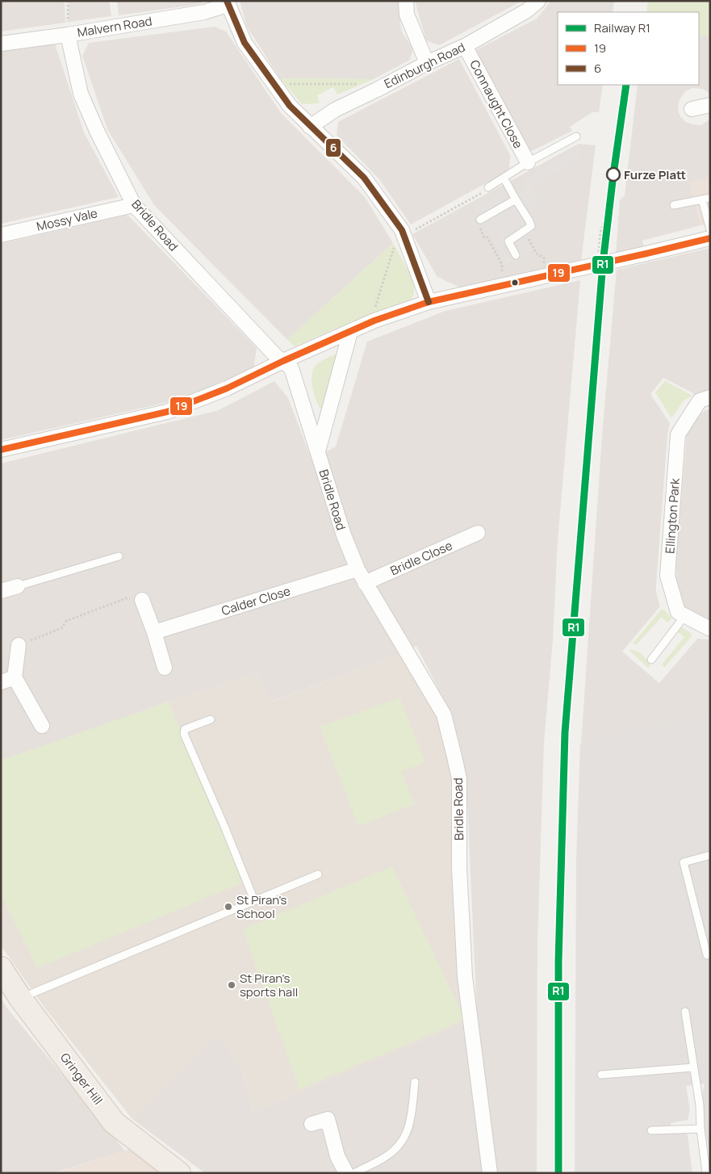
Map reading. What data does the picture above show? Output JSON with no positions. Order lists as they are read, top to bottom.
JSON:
{
  "streets": {
    "main road": ["Gringer Hill"],
    "street": [
      "Malvern Road",
      "Edinburgh Road",
      "Connaught Close",
      "Mossy Vale",
      "Bridle Road",
      "Ellington Park",
      "Bridle Close",
      "Calder Close"
    ]
  },
  "crossings": [
    ["Malvern Road", "Bridle Road"],
    ["Edinburgh Road", "Connaught Close"],
    ["Mossy Vale", "Bridle Road"],
    ["Bridle Road", "Bridle Close"],
    ["Bridle Road", "Calder Close"]
  ],
  "places": ["Furze Platt", "St Piran's School", "St Piran's sports hall"],
  "lines": ["transit line 6", "rail line R1", "transit line 19"],
  "legend": ["Railway R1", "19", "6"]
}
